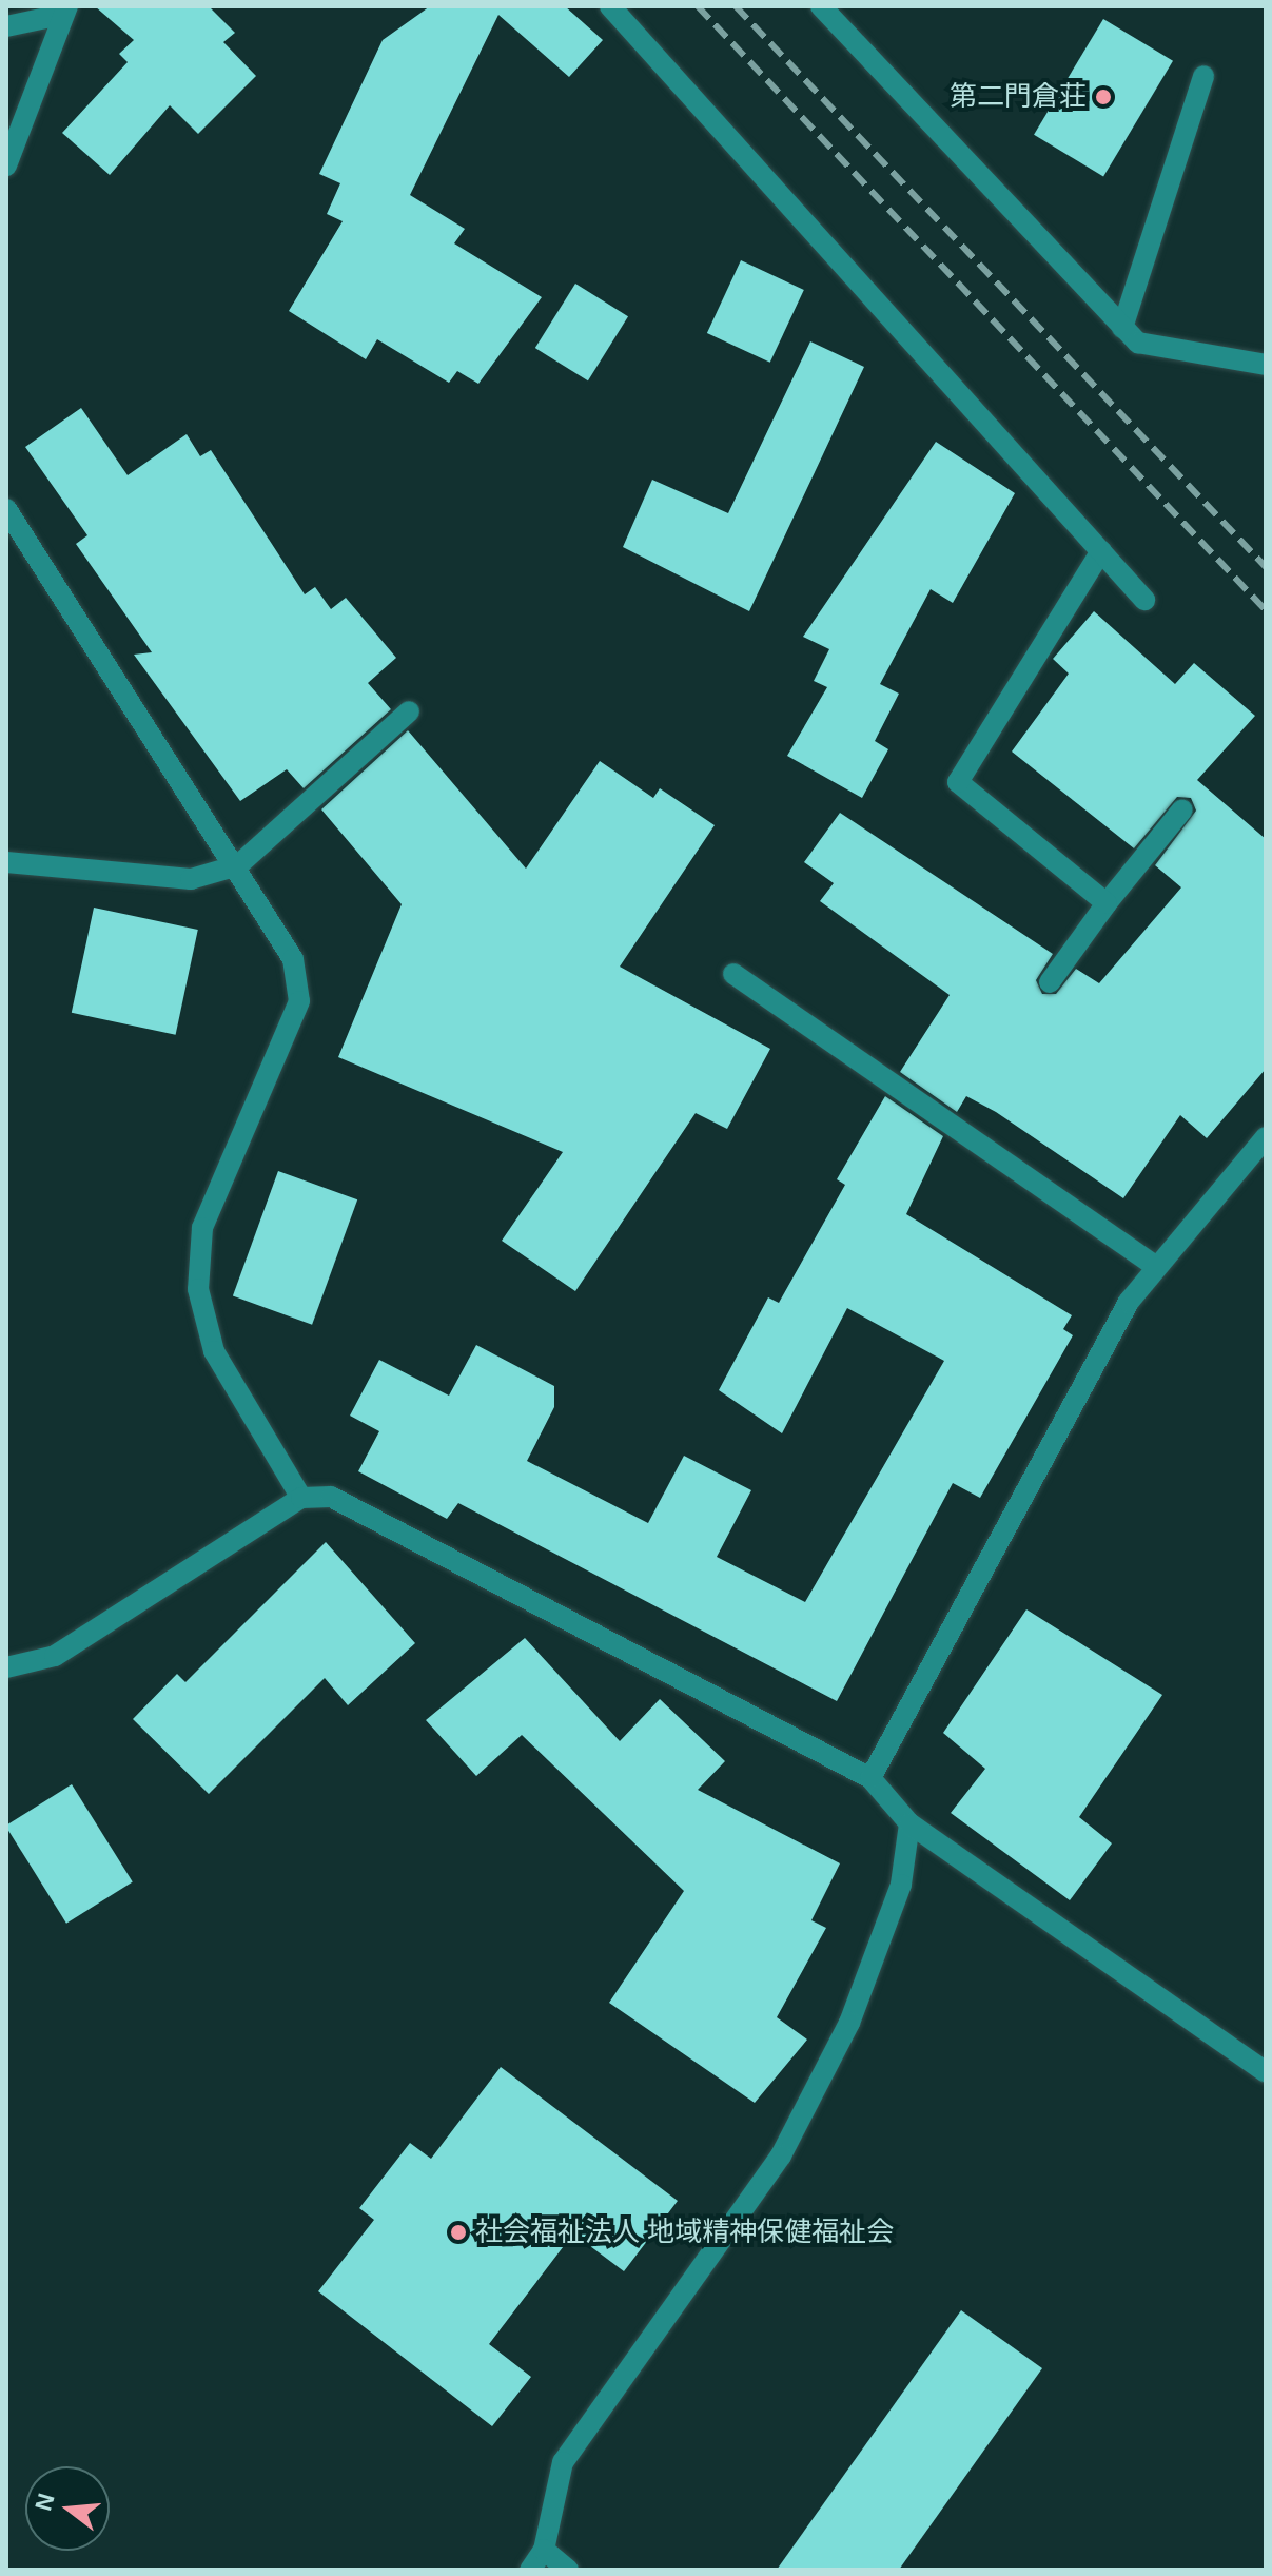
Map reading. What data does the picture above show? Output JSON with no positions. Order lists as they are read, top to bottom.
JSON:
{
  "places": ["第二門倉荘", "社会福祉法人 地域精神保健福祉会"],
  "north": "left"
}
